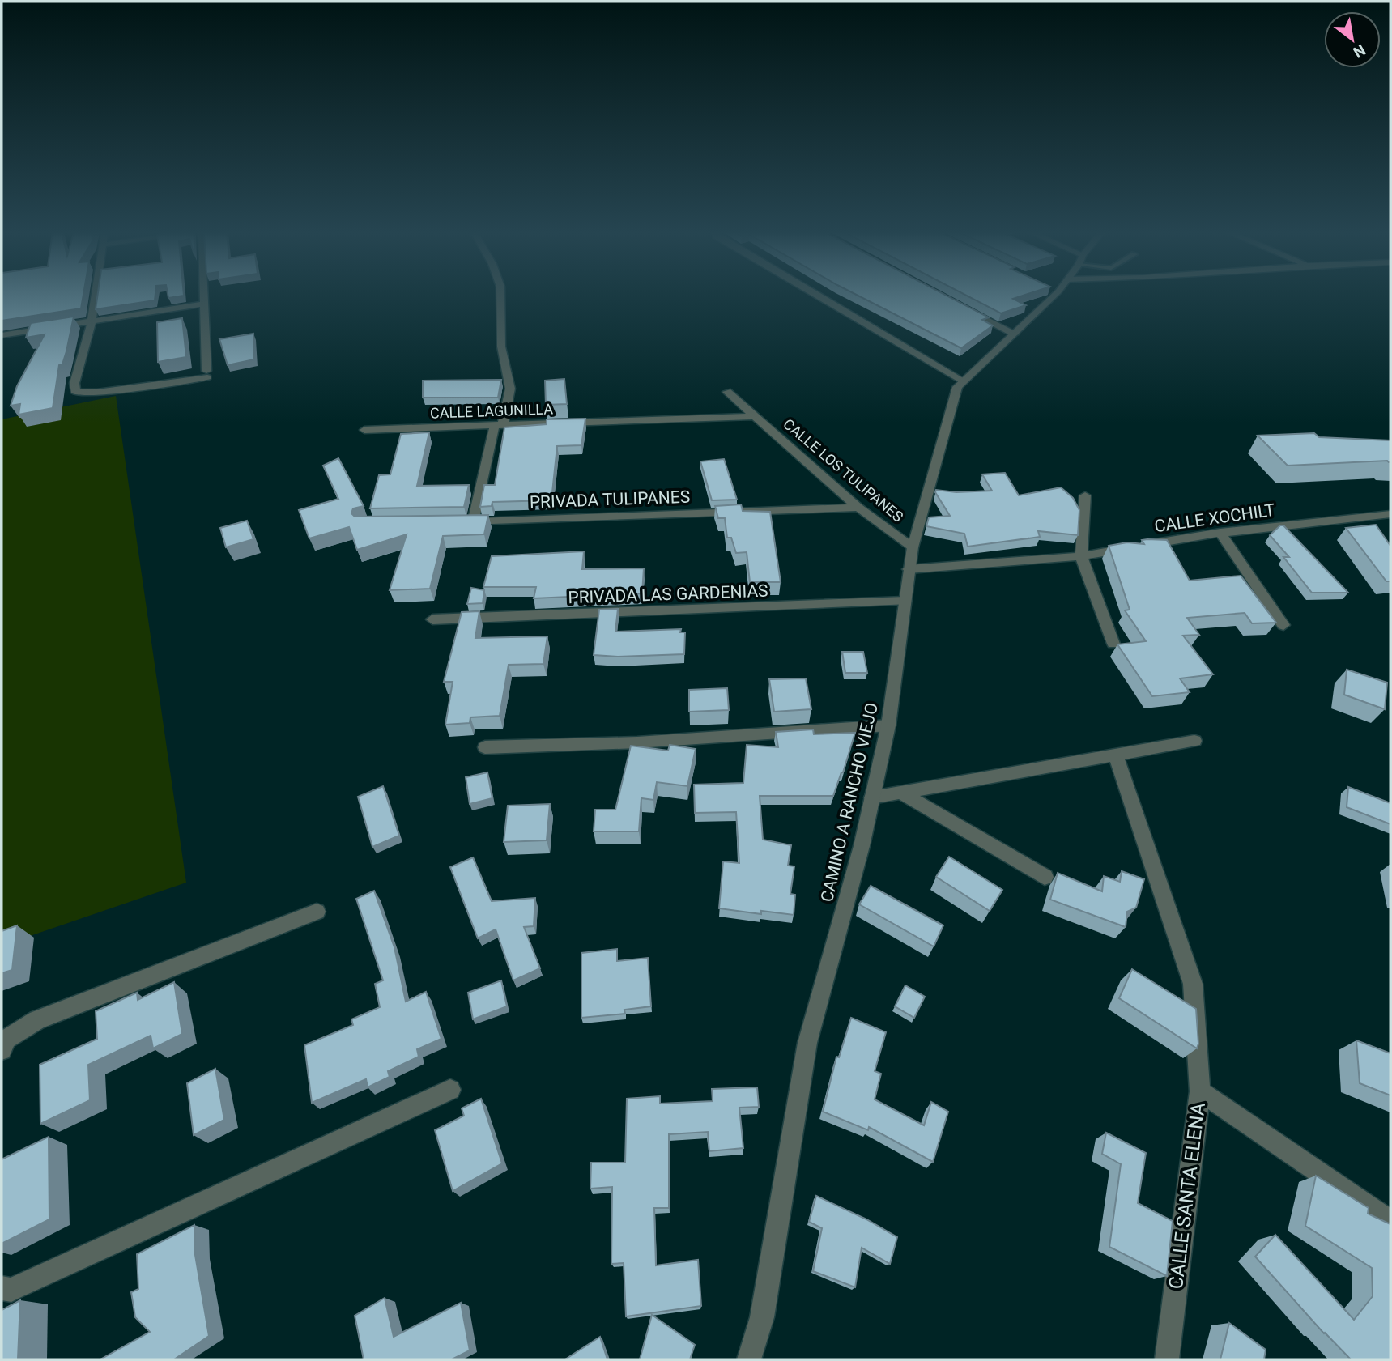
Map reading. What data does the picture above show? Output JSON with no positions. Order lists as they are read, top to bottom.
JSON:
{
  "streets": {
    "street": [
      "CALLE LAGUNILLA",
      "CALLE LOS TULIPANES",
      "PRIVADA TULIPANES",
      "CALLE XOCHILT",
      "PRIVADA LAS GARDENIAS",
      "CAMINO A RANCHO VIEJO",
      "CALLE SANTA ELENA"
    ]
  },
  "crossings": [
    ["CALLE LAGUNILLA", "CALLE LOS TULIPANES"],
    ["CALLE LAGUNILLA", "PRIVADA TULIPANES"],
    ["CALLE LOS TULIPANES", "PRIVADA TULIPANES"],
    ["CALLE LOS TULIPANES", "CAMINO A RANCHO VIEJO"],
    ["CALLE XOCHILT", "CAMINO A RANCHO VIEJO"],
    ["PRIVADA LAS GARDENIAS", "CAMINO A RANCHO VIEJO"]
  ],
  "north": "bottom right"
}
